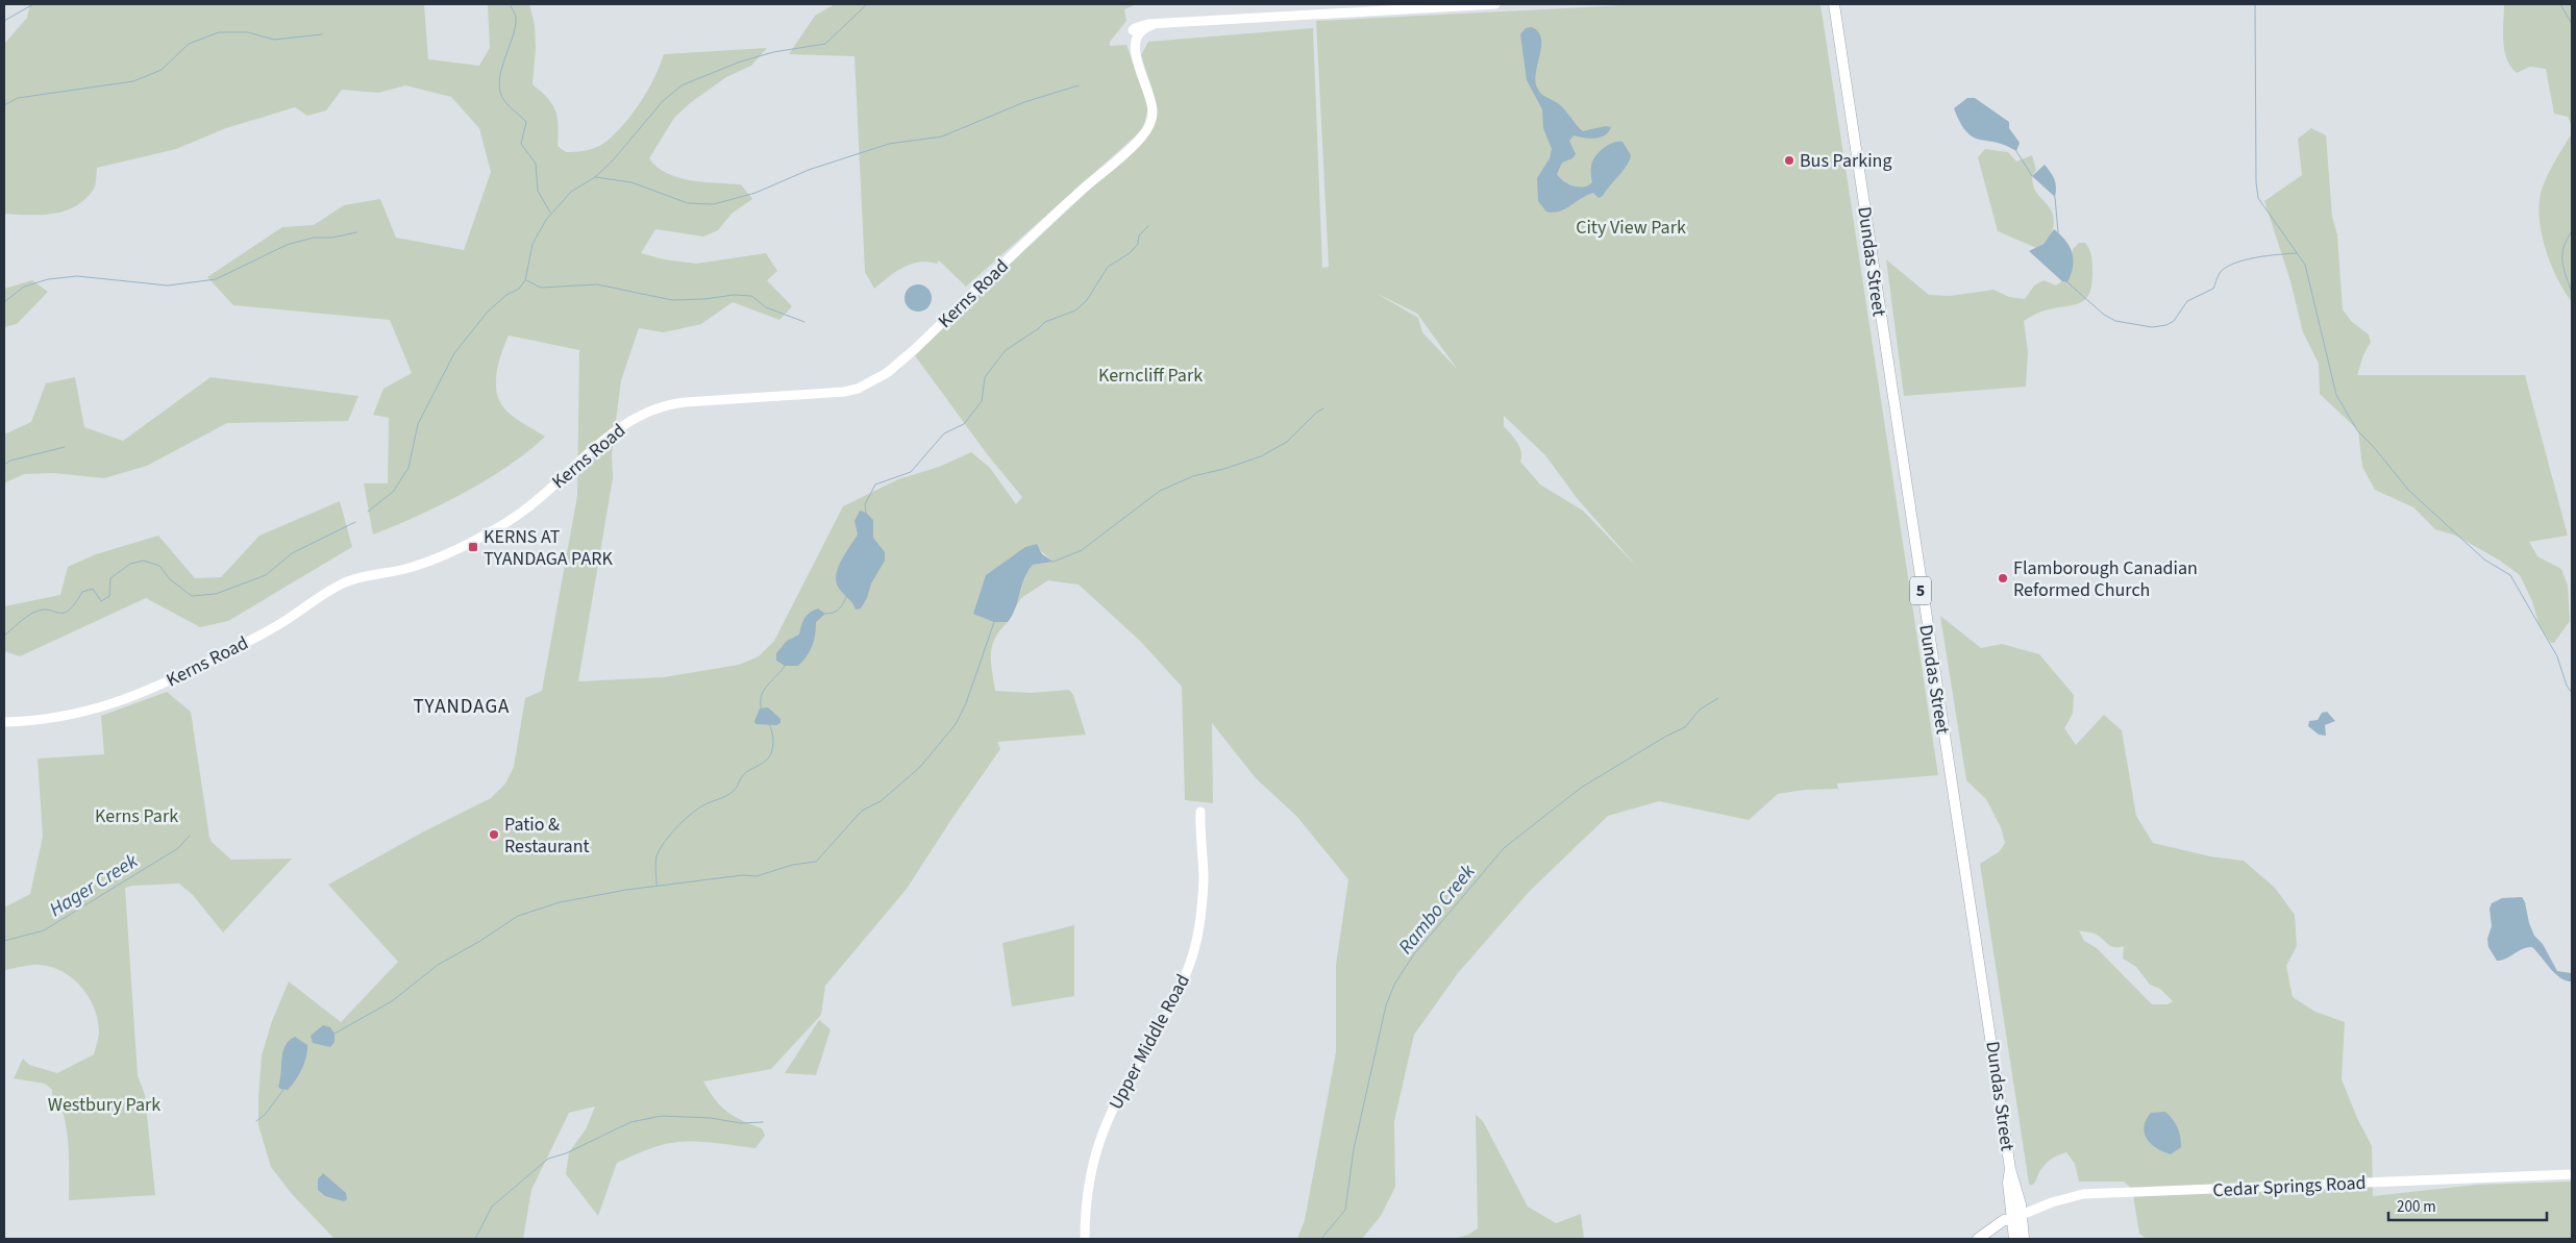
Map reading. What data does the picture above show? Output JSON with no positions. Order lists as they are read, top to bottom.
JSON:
{
  "streets": {
    "main road": ["Dundas Street", "5"],
    "street": ["Kerns Road", "Upper Middle Road", "Cedar Springs Road"]
  },
  "crossings": [
    ["Dundas Street", "Cedar Springs Road"]
  ],
  "districts": ["TYANDAGA"],
  "water": ["Hager Creek", "Rambo Creek"],
  "parks": [
    "City View Park",
    "Kerncliff Park",
    "Kerns Park",
    "Westbury Park"
  ],
  "places": {
    "other": ["Bus Parking", "Flamborough Canadian Reformed Church", "Patio & Restaurant"],
    "transit": ["KERNS AT TYANDAGA PARK"]
  },
  "scale_bar": "200 m"
}
